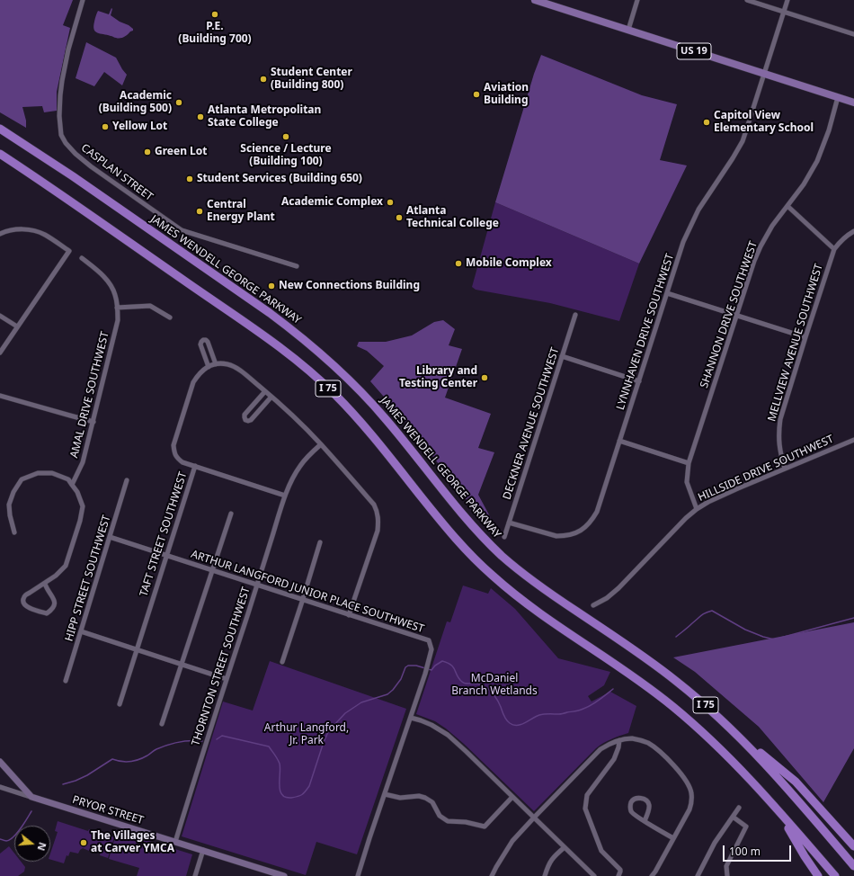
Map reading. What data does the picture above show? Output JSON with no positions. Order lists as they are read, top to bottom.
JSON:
{
  "streets": {
    "highway": ["JAMES WENDELL GEORGE PARKWAY", "I 75"],
    "main road": ["US 19", "PRYOR STREET"],
    "street": [
      "CASPLAN STREET",
      "SHANNON DRIVE SOUTHWEST",
      "LYNNHAVEN DRIVE SOUTHWEST",
      "MELLVIEW AVENUE SOUTHWEST",
      "AMAL DRIVE SOUTHWEST",
      "DECKNER AVENUE SOUTHWEST",
      "HILLSIDE DRIVE SOUTHWEST",
      "TAFT STREET SOUTHWEST",
      "HIPP STREET SOUTHWEST",
      "ARTHUR LANGFORD JUNIOR PLACE SOUTHWEST",
      "THORNTON STREET SOUTHWEST"
    ]
  },
  "crossings": [
    ["US 19", "SHANNON DRIVE SOUTHWEST"],
    ["US 19", "LYNNHAVEN DRIVE SOUTHWEST"],
    ["SHANNON DRIVE SOUTHWEST", "HILLSIDE DRIVE SOUTHWEST"],
    ["LYNNHAVEN DRIVE SOUTHWEST", "DECKNER AVENUE SOUTHWEST"],
    ["MELLVIEW AVENUE SOUTHWEST", "HILLSIDE DRIVE SOUTHWEST"],
    ["TAFT STREET SOUTHWEST", "ARTHUR LANGFORD JUNIOR PLACE SOUTHWEST"],
    ["HIPP STREET SOUTHWEST", "ARTHUR LANGFORD JUNIOR PLACE SOUTHWEST"],
    ["ARTHUR LANGFORD JUNIOR PLACE SOUTHWEST", "THORNTON STREET SOUTHWEST"],
    ["THORNTON STREET SOUTHWEST", "PRYOR STREET"]
  ],
  "parks": ["McDaniel Branch Wetlands", "Arthur Langford, Jr. Park"],
  "places": [
    "P.E. (Building 700)",
    "Student Center (Building 800)",
    "Aviation Building",
    "Academic (Building 500)",
    "Atlanta Metropolitan State College",
    "Capitol View Elementary School",
    "Yellow Lot",
    "Science / Lecture (Building 100)",
    "Green Lot",
    "Student Services (Building 650)",
    "Academic Complex",
    "Central Energy Plant",
    "Atlanta Technical College",
    "Mobile Complex",
    "New Connections Building",
    "Library and Testing Center",
    "The Villages at Carver YMCA"
  ],
  "scale_bar": "100 m",
  "north": "right"
}
